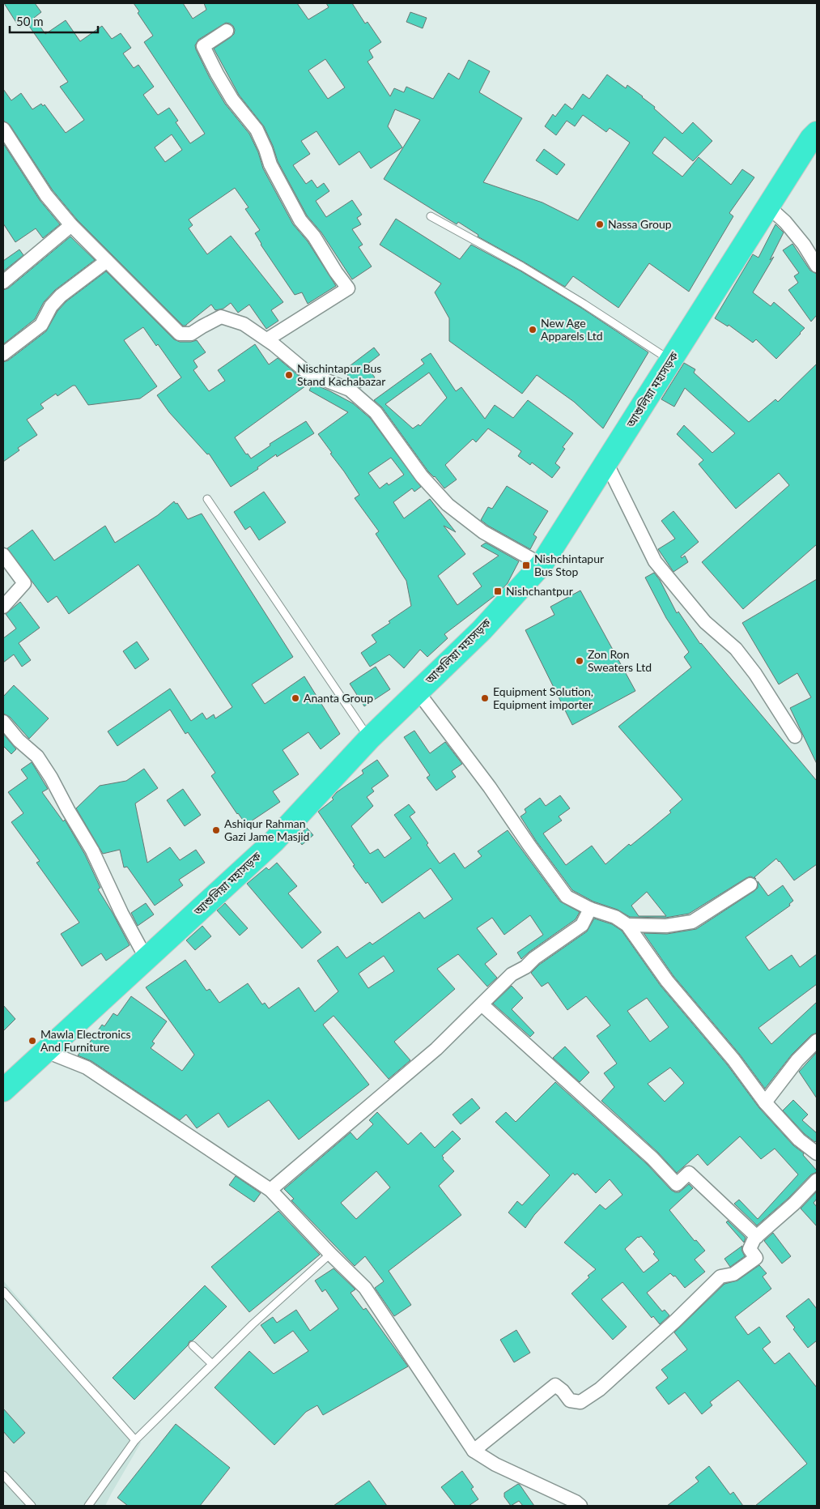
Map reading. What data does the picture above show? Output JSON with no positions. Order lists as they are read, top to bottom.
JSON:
{
  "streets": {
    "highway": ["আশুলিয়া মহাসড়ক"]
  },
  "places": {
    "other": [
      "Nassa Group",
      "New Age Apparels Ltd",
      "Nischintapur Bus Stand Kachabazar",
      "Zon Ron Sweaters Ltd",
      "Ananta Group",
      "Equipment Solution, Equipment importer",
      "Ashiqur Rahman Gazi Jame Masjid",
      "Mawla Electronics And Furniture"
    ],
    "transit": ["Nishchintapur Bus Stop", "Nishchantpur"]
  },
  "scale_bar": "50 m"
}
